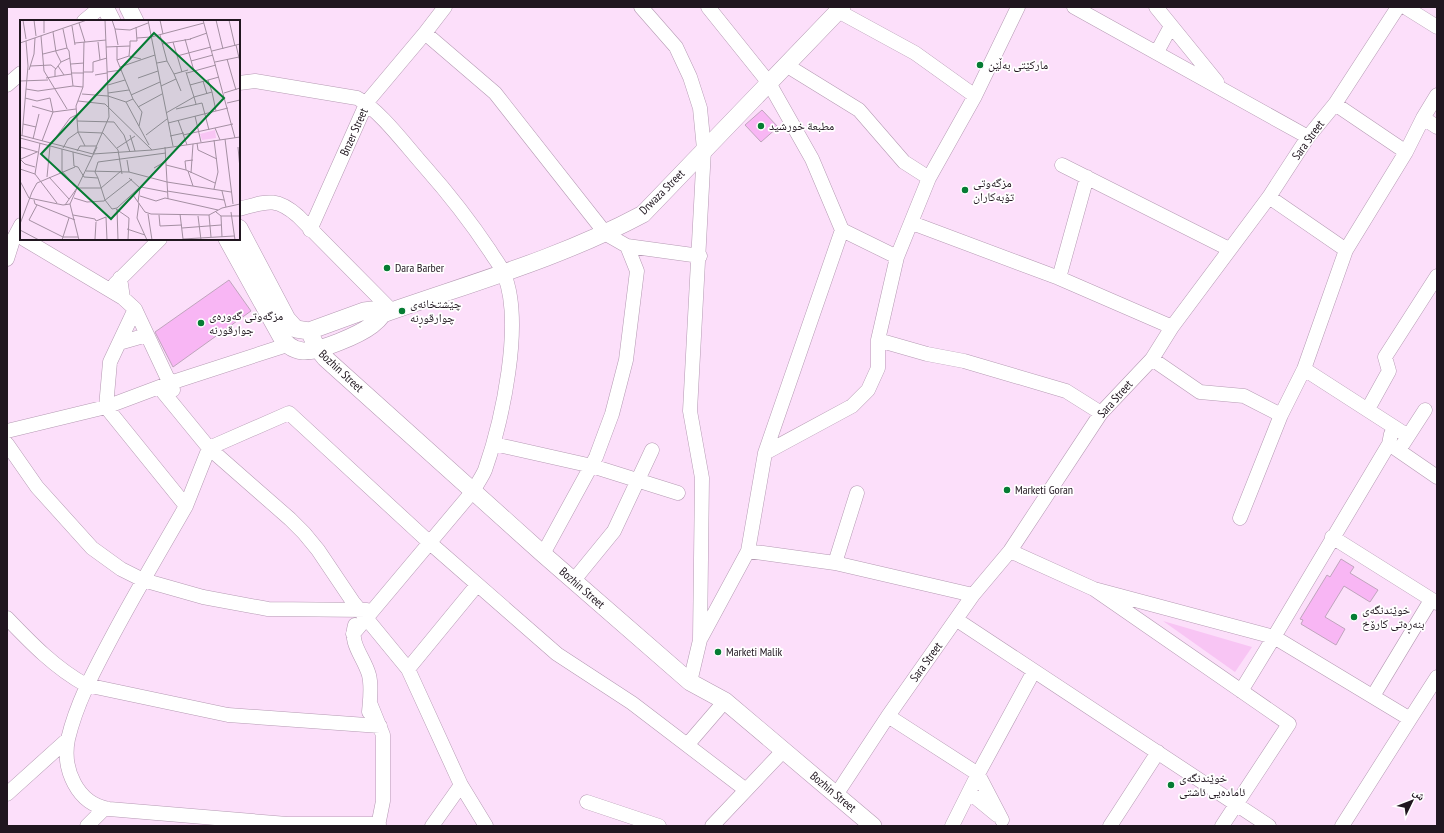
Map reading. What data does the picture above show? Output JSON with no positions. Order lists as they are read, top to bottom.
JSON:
{
  "streets": {
    "street": [
      "Bnzer Street",
      "Sara Street",
      "Drwaza Street",
      "Bozhin Street"
    ]
  },
  "crossings": [
    ["Sara Street", "Bozhin Street"],
    ["Drwaza Street", "Bozhin Street"]
  ],
  "places": [
    "مارکێتی بەڵێن",
    "مطبعة خورشيد",
    "مزگەوتی تۆبەکاران",
    "Dara Barber",
    "چێشتخانەی چوارقوڕنە",
    "مزگەوتی گەورەی جوارقورنە",
    "Marketi Goran",
    "خوێندنگەی بنەڕەتی کارۆخ",
    "Marketi Malik",
    "خوێندنگەی ئامادەیی ئاشتی"
  ],
  "north": "top right"
}
